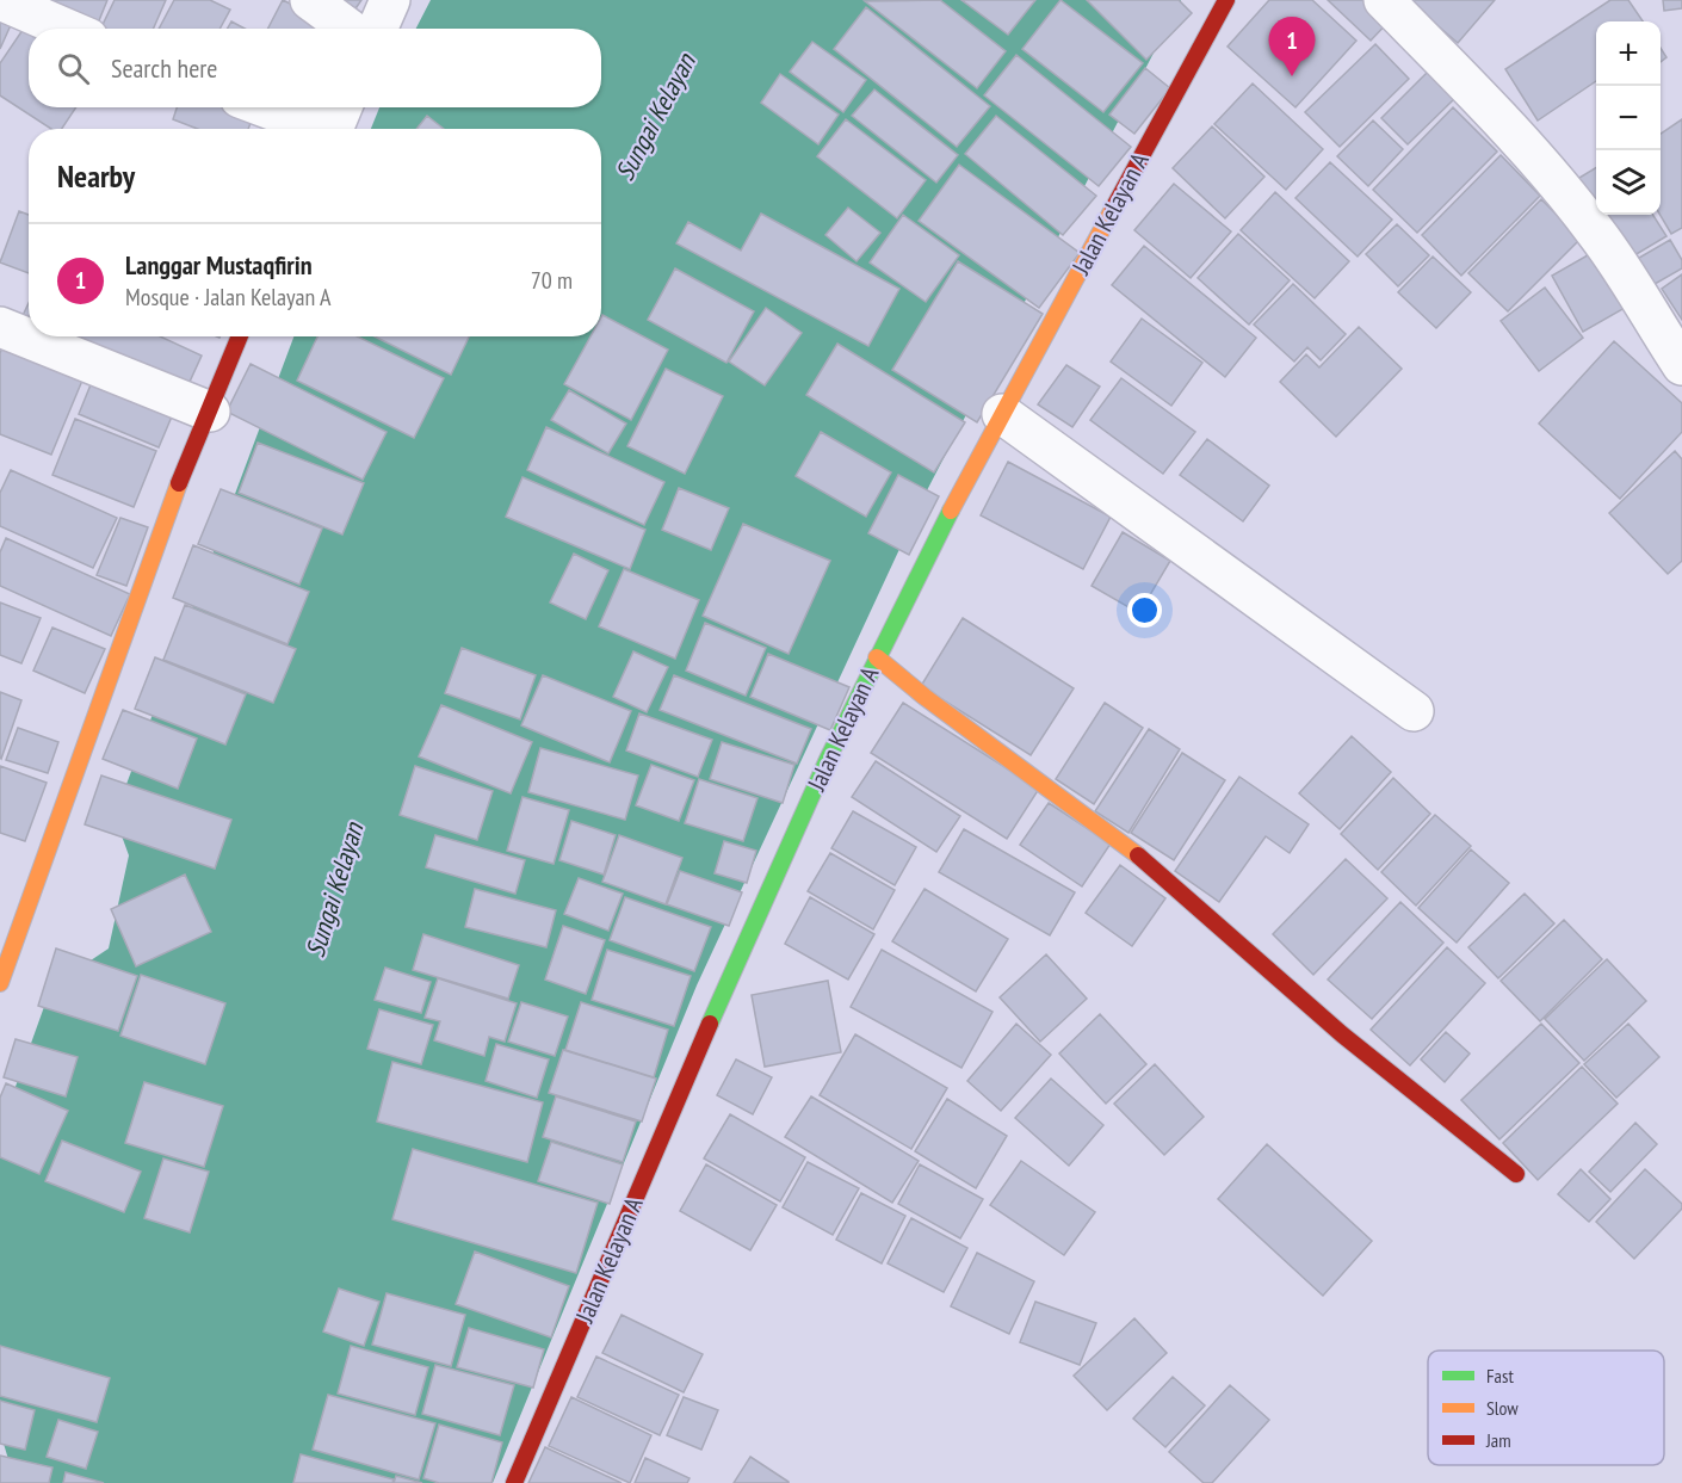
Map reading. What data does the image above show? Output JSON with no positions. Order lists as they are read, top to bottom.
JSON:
{
  "streets": {
    "street": ["Jalan Kelayan A"]
  },
  "water": ["Sungai Kelayan"],
  "legend": ["Fast", "Slow", "Jam"],
  "page": {
    "pins": "1",
    "map_buttons": ["+", "−"],
    "search": "Search here",
    "heading": "Nearby",
    "list": [
      {
        "mark": "1",
        "name": "Langgar Mustaqfirin",
        "note": "Mosque · Jalan Kelayan A",
        "value": "70 m"
      }
    ]
  }
}
